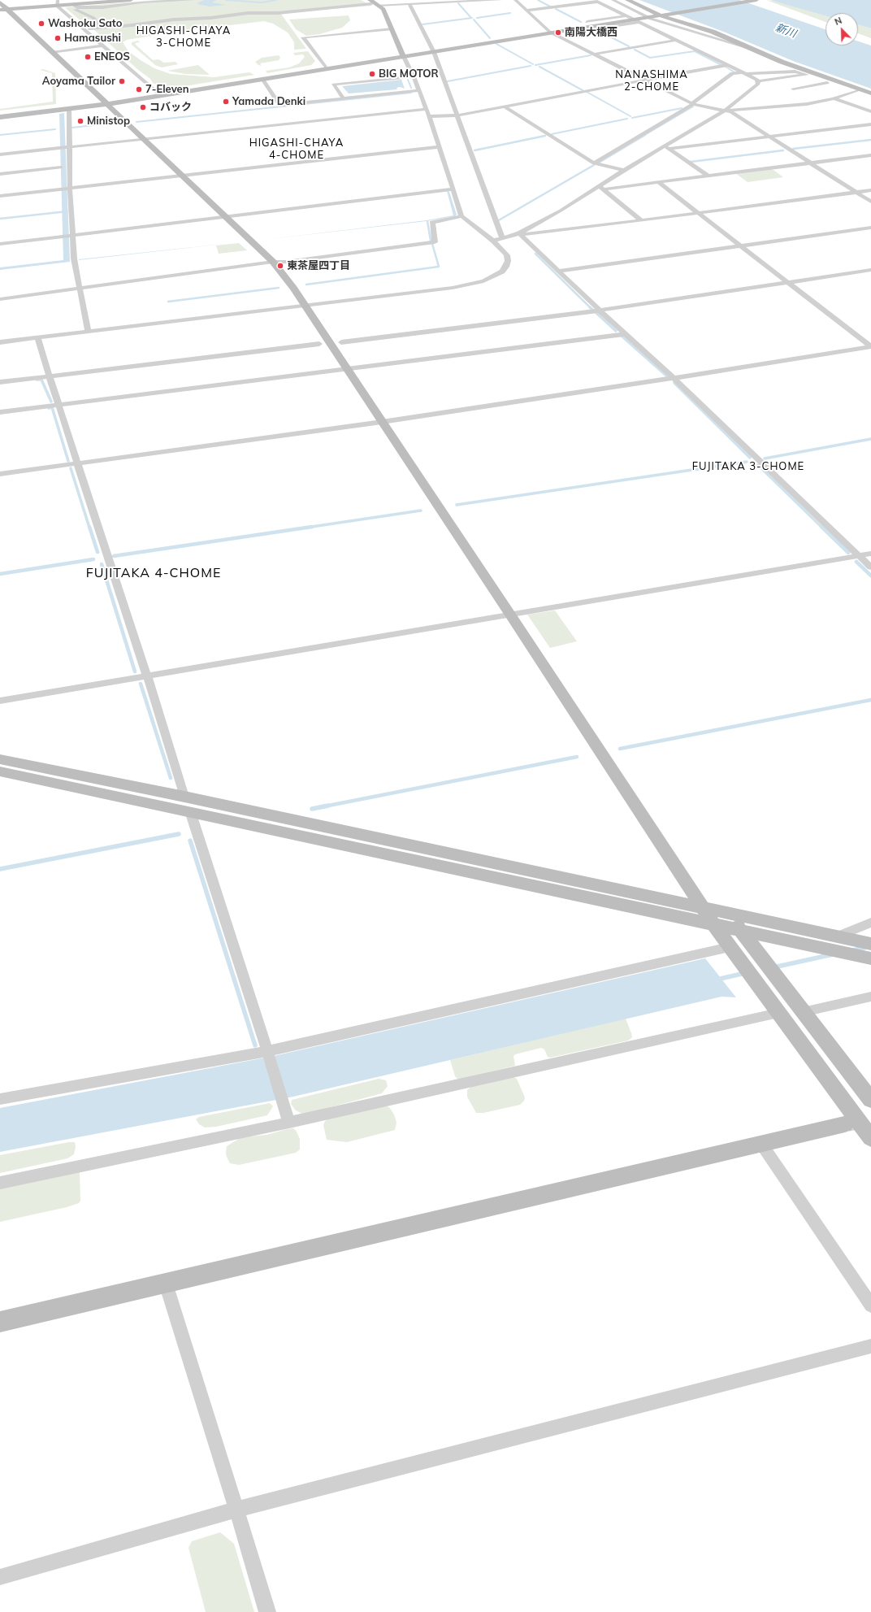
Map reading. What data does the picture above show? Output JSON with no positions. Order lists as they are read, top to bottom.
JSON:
{
  "districts": [
    "HIGASHI-CHAYA 3-CHOME",
    "NANASHIMA 2-CHOME",
    "HIGASHI-CHAYA 4-CHOME",
    "FUJITAKA 3-CHOME",
    "FUJITAKA 4-CHOME"
  ],
  "water": ["新川"],
  "places": [
    "Washoku Sato",
    "南陽大橋西",
    "Hamasushi",
    "ENEOS",
    "BIG MOTOR",
    "Aoyama Tailor",
    "7-Eleven",
    "Yamada Denki",
    "コバック",
    "Ministop",
    "東茶屋四丁目"
  ],
  "north": "top left"
}
